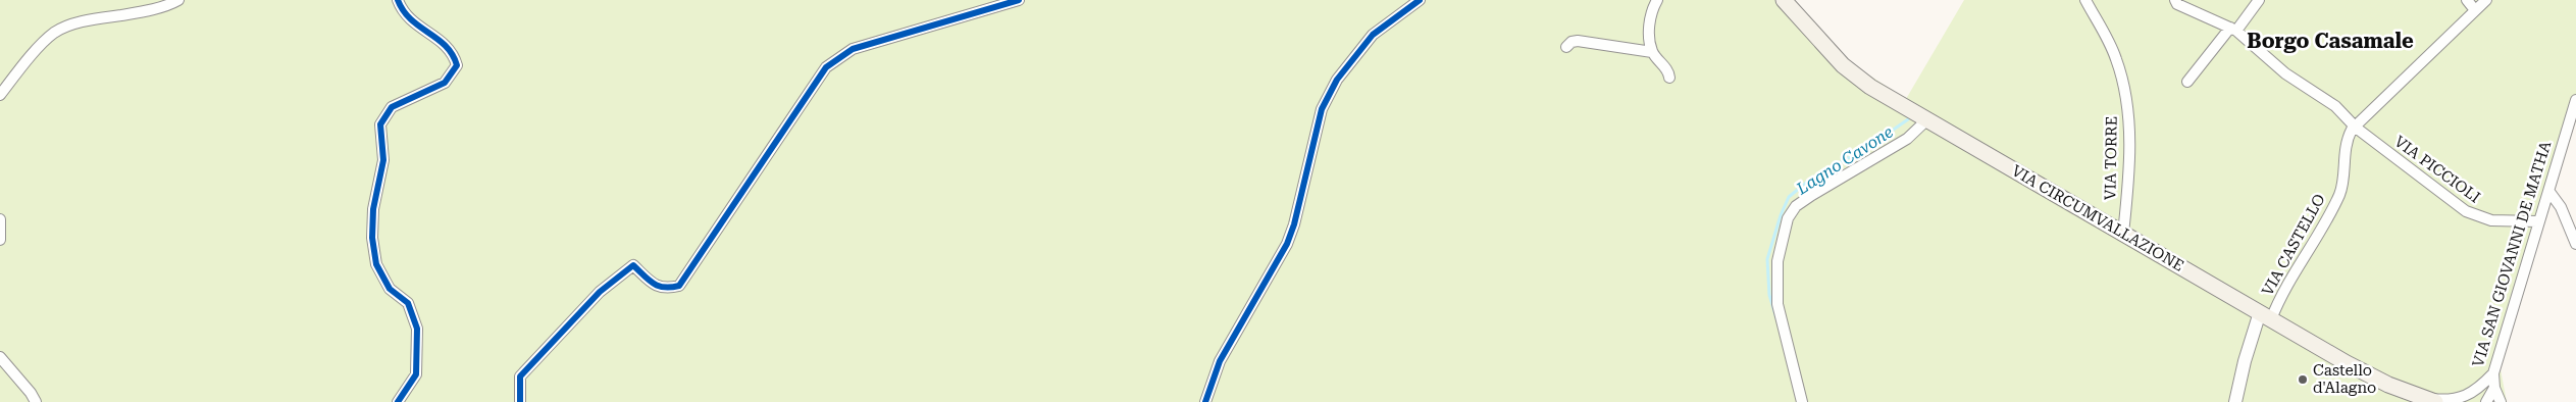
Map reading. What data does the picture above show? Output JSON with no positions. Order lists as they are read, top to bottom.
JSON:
{
  "streets": {
    "main road": ["VIA CIRCUMVALLAZIONE"],
    "street": [
      "VIA TORRE",
      "VIA PICCIOLI",
      "VIA CASTELLO",
      "VIA SAN GIOVANNI DE MATHA"
    ]
  },
  "crossings": [
    ["VIA TORRE", "VIA CIRCUMVALLAZIONE"],
    ["VIA PICCIOLI", "VIA CASTELLO"],
    ["VIA PICCIOLI", "VIA SAN GIOVANNI DE MATHA"],
    ["VIA CIRCUMVALLAZIONE", "VIA CASTELLO"],
    ["VIA CIRCUMVALLAZIONE", "VIA SAN GIOVANNI DE MATHA"]
  ],
  "districts": ["Borgo Casamale"],
  "water": ["Lagno Cavone"],
  "places": ["Castello d'Alagno"]
}
